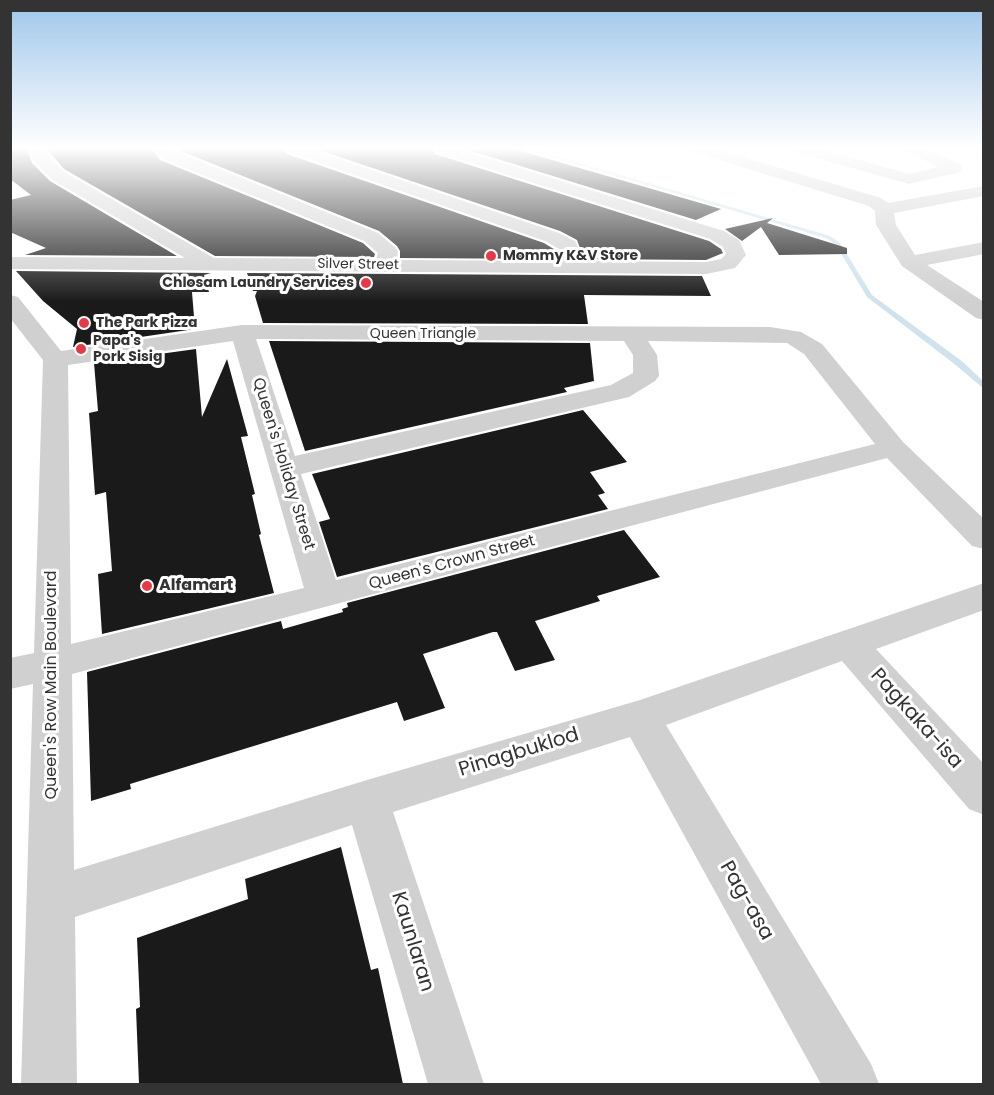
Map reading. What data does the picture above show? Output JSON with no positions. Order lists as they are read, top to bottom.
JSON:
{
  "streets": {
    "street": [
      "Silver Street",
      "Queen Triangle",
      "Queen's Holiday Street",
      "Queen's Crown Street",
      "Queen's Row Main Boulevard",
      "Pagkaka-isa",
      "Pinagbuklod",
      "Pag-asa",
      "Kaunlaran"
    ]
  },
  "crossings": [
    ["Queen Triangle", "Queen's Holiday Street"],
    ["Queen Triangle", "Queen's Crown Street"],
    ["Queen Triangle", "Queen's Row Main Boulevard"],
    ["Queen's Holiday Street", "Queen's Crown Street"],
    ["Queen's Crown Street", "Queen's Row Main Boulevard"],
    ["Queen's Row Main Boulevard", "Pinagbuklod"],
    ["Pagkaka-isa", "Pinagbuklod"],
    ["Pinagbuklod", "Pag-asa"],
    ["Pinagbuklod", "Kaunlaran"]
  ],
  "places": [
    "Mommy K&V Store",
    "Chlosam Laundry Services",
    "The Park Pizza",
    "Papa's Pork Sisig",
    "Alfamart"
  ]
}
